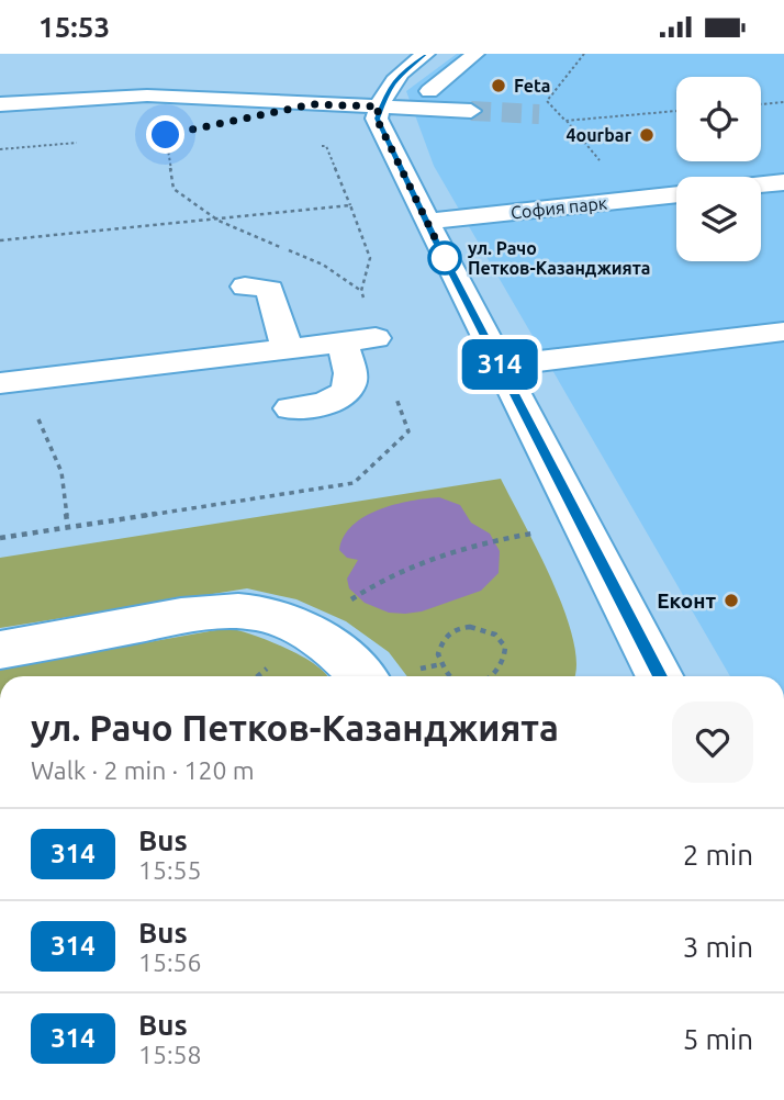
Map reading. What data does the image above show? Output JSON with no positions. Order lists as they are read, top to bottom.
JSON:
{
  "streets": {
    "street": ["София парк"]
  },
  "places": [
    "Feta",
    "4ourbar",
    "ул. Рачо Петков-Казанджията",
    "Еконт"
  ],
  "lines": ["bus line 314"],
  "page": {
    "status": "15:53",
    "on_map": "314",
    "heading": ["ул. Рачо Петков-Казанджията", "Walk · 2 min · 120 m"],
    "list": [
      {
        "mark": "314",
        "name": "Bus",
        "note": "15:55",
        "value": "2 min"
      },
      {
        "mark": "314",
        "name": "Bus",
        "note": "15:56",
        "value": "3 min"
      },
      {
        "mark": "314",
        "name": "Bus",
        "note": "15:58",
        "value": "5 min"
      }
    ]
  }
}
